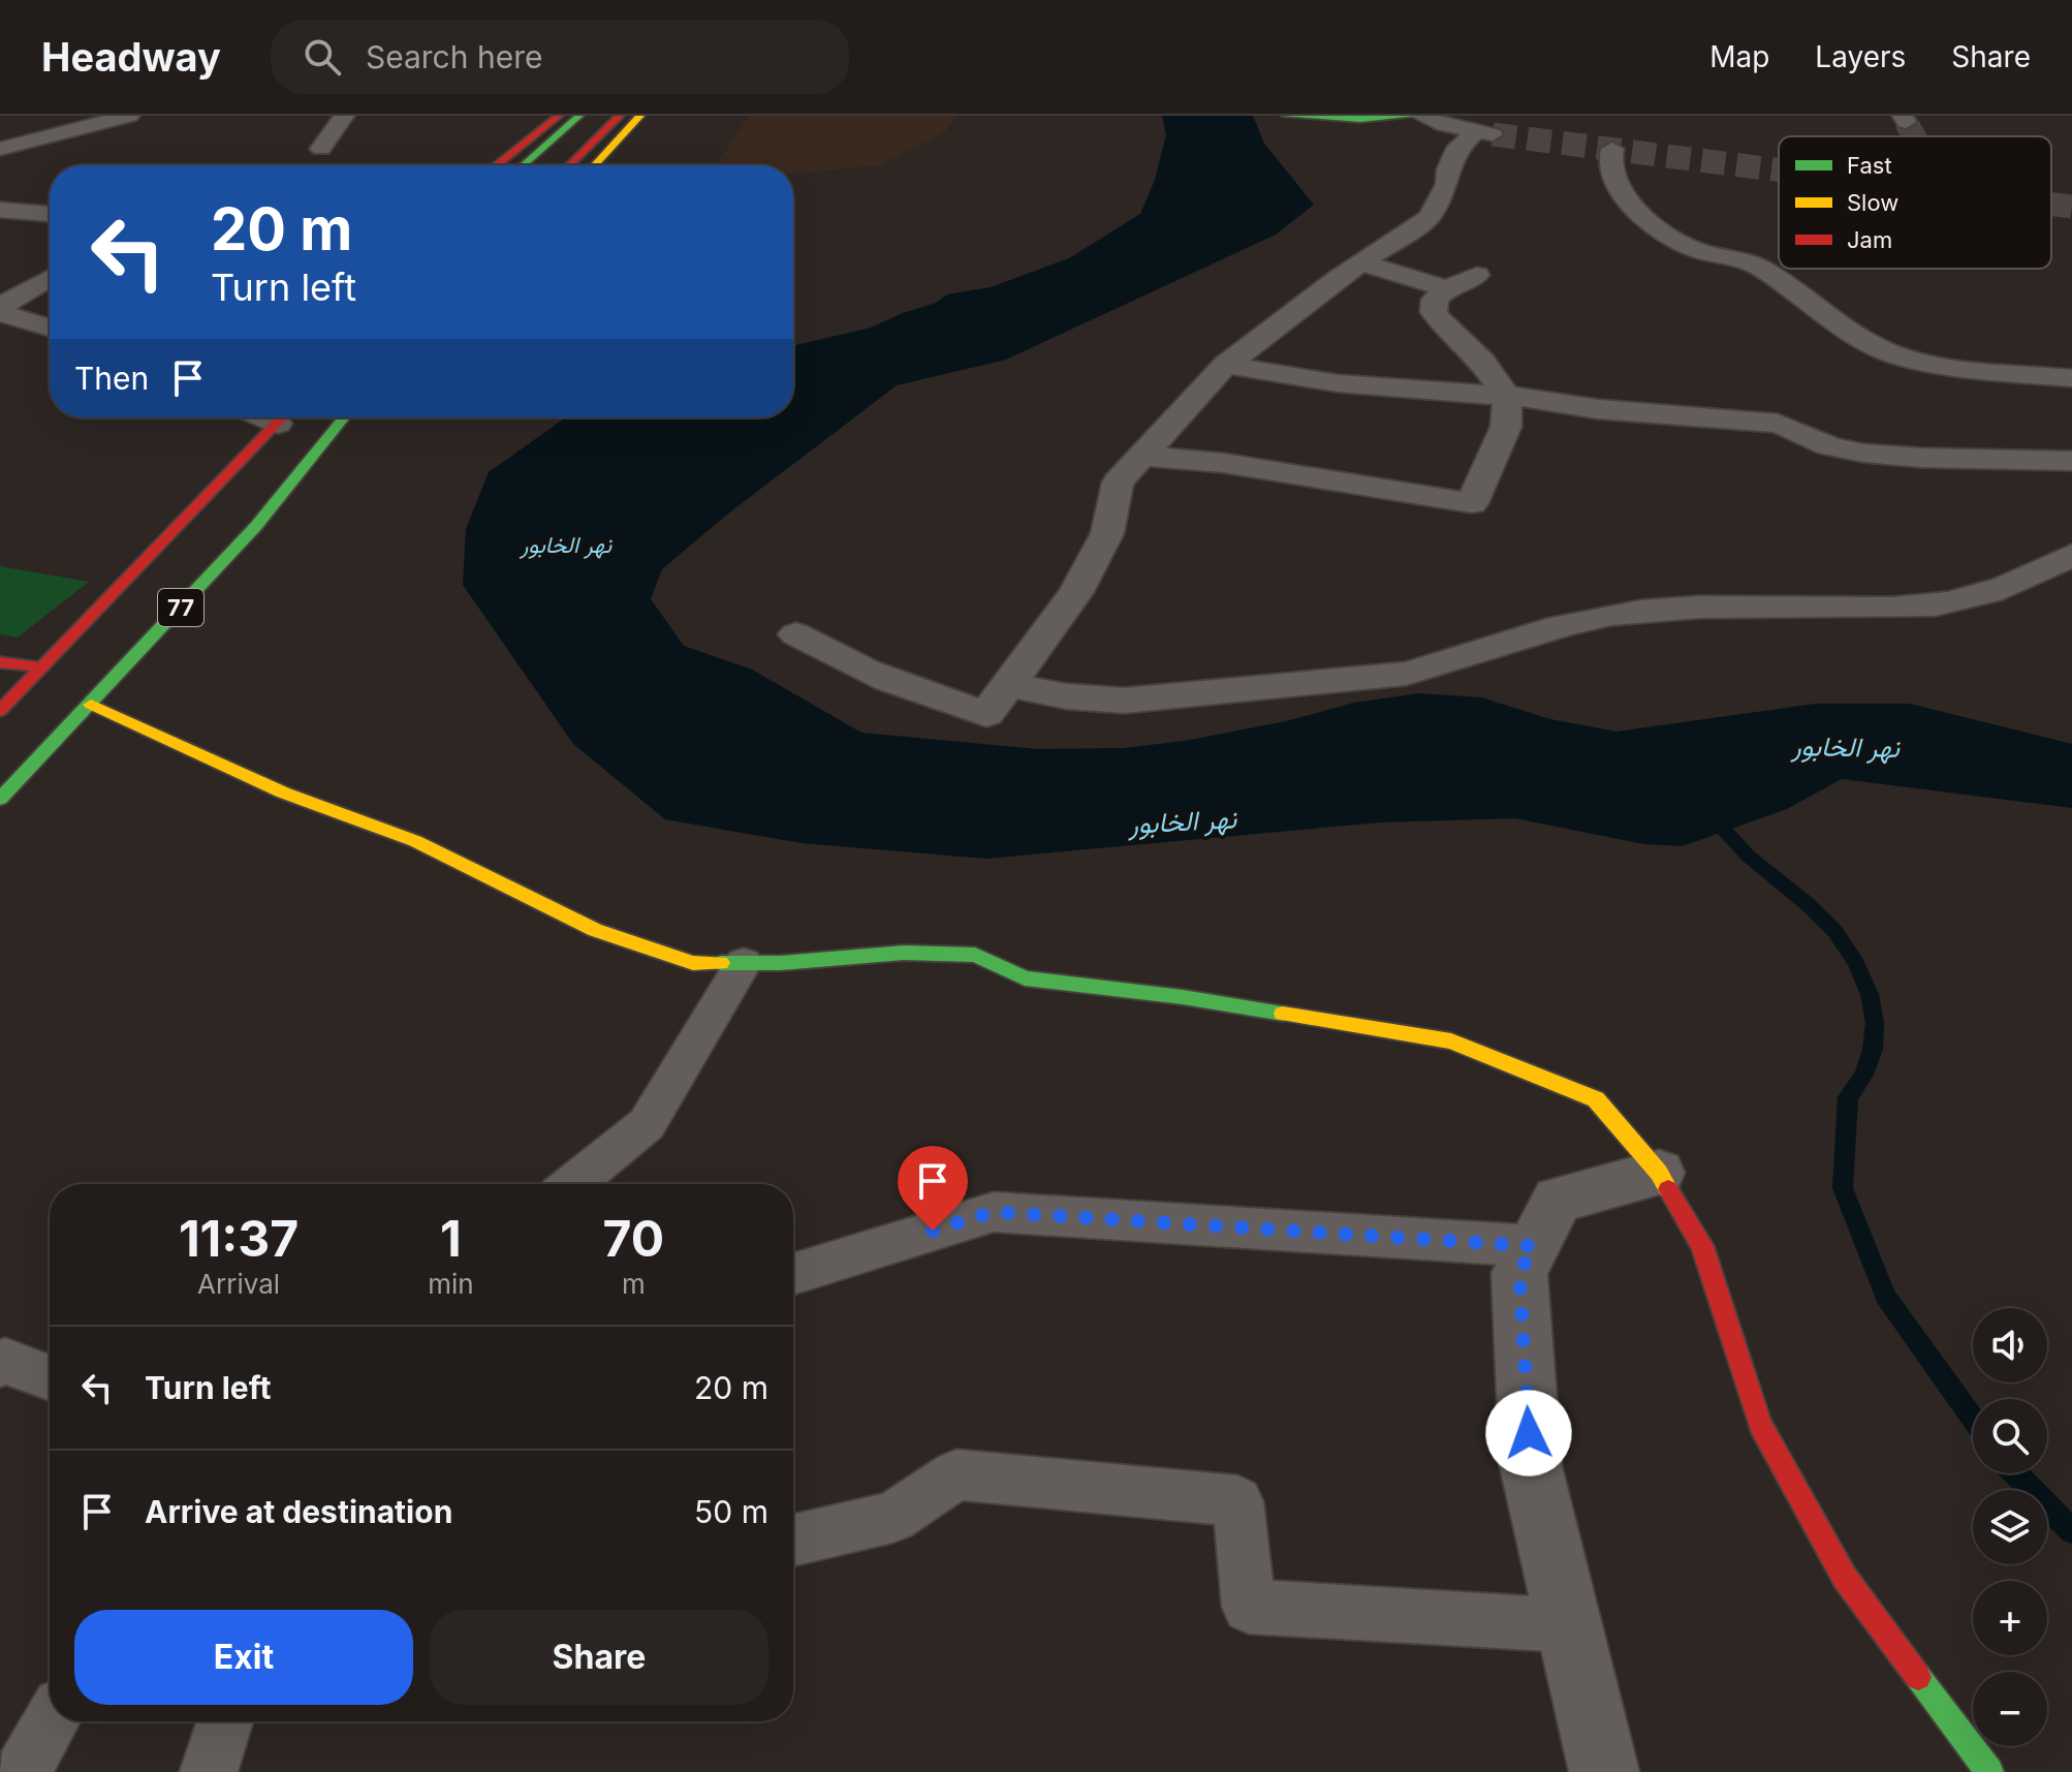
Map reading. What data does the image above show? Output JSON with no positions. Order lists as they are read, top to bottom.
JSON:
{
  "streets": {
    "main road": ["77"]
  },
  "water": ["نهر الخابور"],
  "legend": ["Fast", "Slow", "Jam"],
  "page": {
    "header": "Headway",
    "search": "Search here",
    "nav": ["Map", "Layers", "Share"],
    "turn": ["20 m", "Turn left"],
    "then": "Then",
    "eta": [
      "11:37",
      "Arrival",
      "1",
      "min",
      "70",
      "m"
    ],
    "map_buttons": ["+", "−"],
    "list": [
      {
        "name": "Turn left",
        "value": "20 m"
      },
      {
        "name": "Arrive at destination",
        "value": "50 m"
      }
    ],
    "buttons": ["Exit", "Share"]
  }
}
